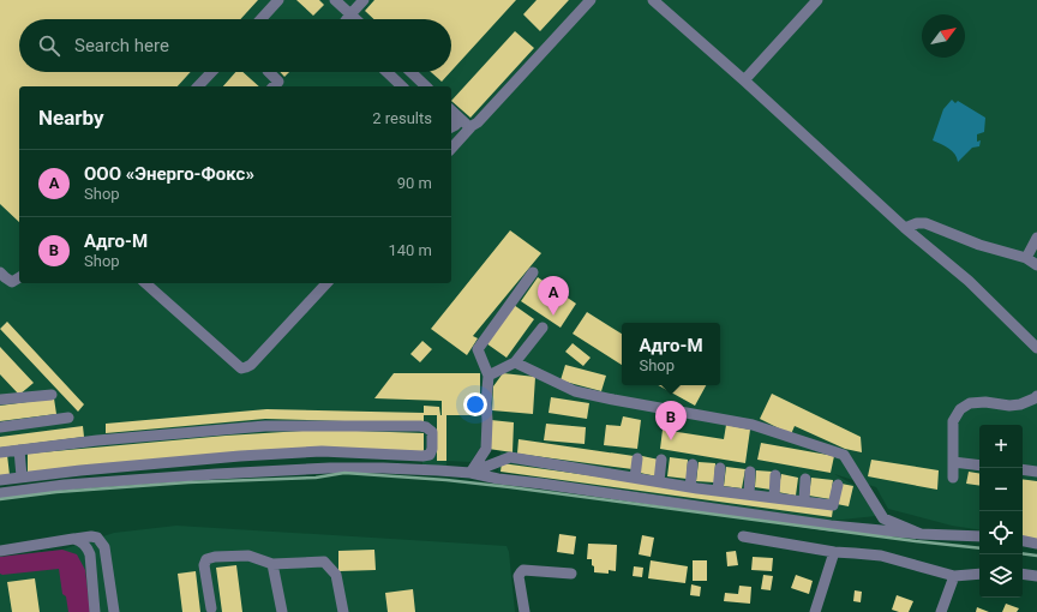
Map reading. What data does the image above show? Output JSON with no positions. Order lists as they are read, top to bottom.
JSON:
{
  "north": "top right",
  "page": {
    "search": "Search here",
    "heading": ["Nearby", "2 results"],
    "list": [
      {
        "mark": "A",
        "name": "ООО «Энерго-Фокс»",
        "note": "Shop",
        "value": "90 m"
      },
      {
        "mark": "B",
        "name": "Адго-М",
        "note": "Shop",
        "value": "140 m"
      }
    ],
    "pins": ["A", "B"],
    "popup": ["Адго-М", "Shop"],
    "map_buttons": ["+", "−"]
  }
}
